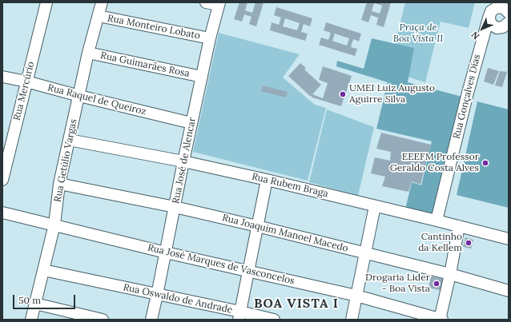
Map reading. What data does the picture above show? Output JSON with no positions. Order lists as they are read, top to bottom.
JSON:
{
  "streets": {
    "street": [
      "Rua Monteiro Lobato",
      "Rua Guimarães Rosa",
      "Rua Mercúrio",
      "Rua Gonçalves Dias",
      "Rua Raquel de Queiroz",
      "Rua Getúlio Vargas",
      "Rua José de Alencar",
      "Rua Rubem Braga",
      "Rua Joaquim Manoel Macedo",
      "Rua José Marques de Vasconcelos",
      "Rua Oswaldo de Andrade"
    ]
  },
  "crossings": [
    ["Rua Monteiro Lobato", "Rua Getúlio Vargas"],
    ["Rua Monteiro Lobato", "Rua José de Alencar"],
    ["Rua Guimarães Rosa", "Rua Getúlio Vargas"],
    ["Rua Guimarães Rosa", "Rua José de Alencar"],
    ["Rua Mercúrio", "Rua Raquel de Queiroz"],
    ["Rua Gonçalves Dias", "Rua Rubem Braga"],
    ["Rua Raquel de Queiroz", "Rua Getúlio Vargas"],
    ["Rua Raquel de Queiroz", "Rua José de Alencar"],
    ["Rua Getúlio Vargas", "Rua Rubem Braga"],
    ["Rua Getúlio Vargas", "Rua Joaquim Manoel Macedo"],
    ["Rua Getúlio Vargas", "Rua José Marques de Vasconcelos"],
    ["Rua Getúlio Vargas", "Rua Oswaldo de Andrade"],
    ["Rua José de Alencar", "Rua Rubem Braga"],
    ["Rua José de Alencar", "Rua Joaquim Manoel Macedo"],
    ["Rua José de Alencar", "Rua José Marques de Vasconcelos"],
    ["Rua José de Alencar", "Rua Oswaldo de Andrade"]
  ],
  "districts": ["BOA VISTA I"],
  "parks": ["Praça de Boa Vista II"],
  "places": [
    "UMEI Luiz Augusto Aguirre Silva",
    "EEEFM Professor Geraldo Costa Alves",
    "Cantinho da Kellem",
    "Drogaria Lider - Boa Vista"
  ],
  "scale_bar": "50 m",
  "north": "bottom left"
}
